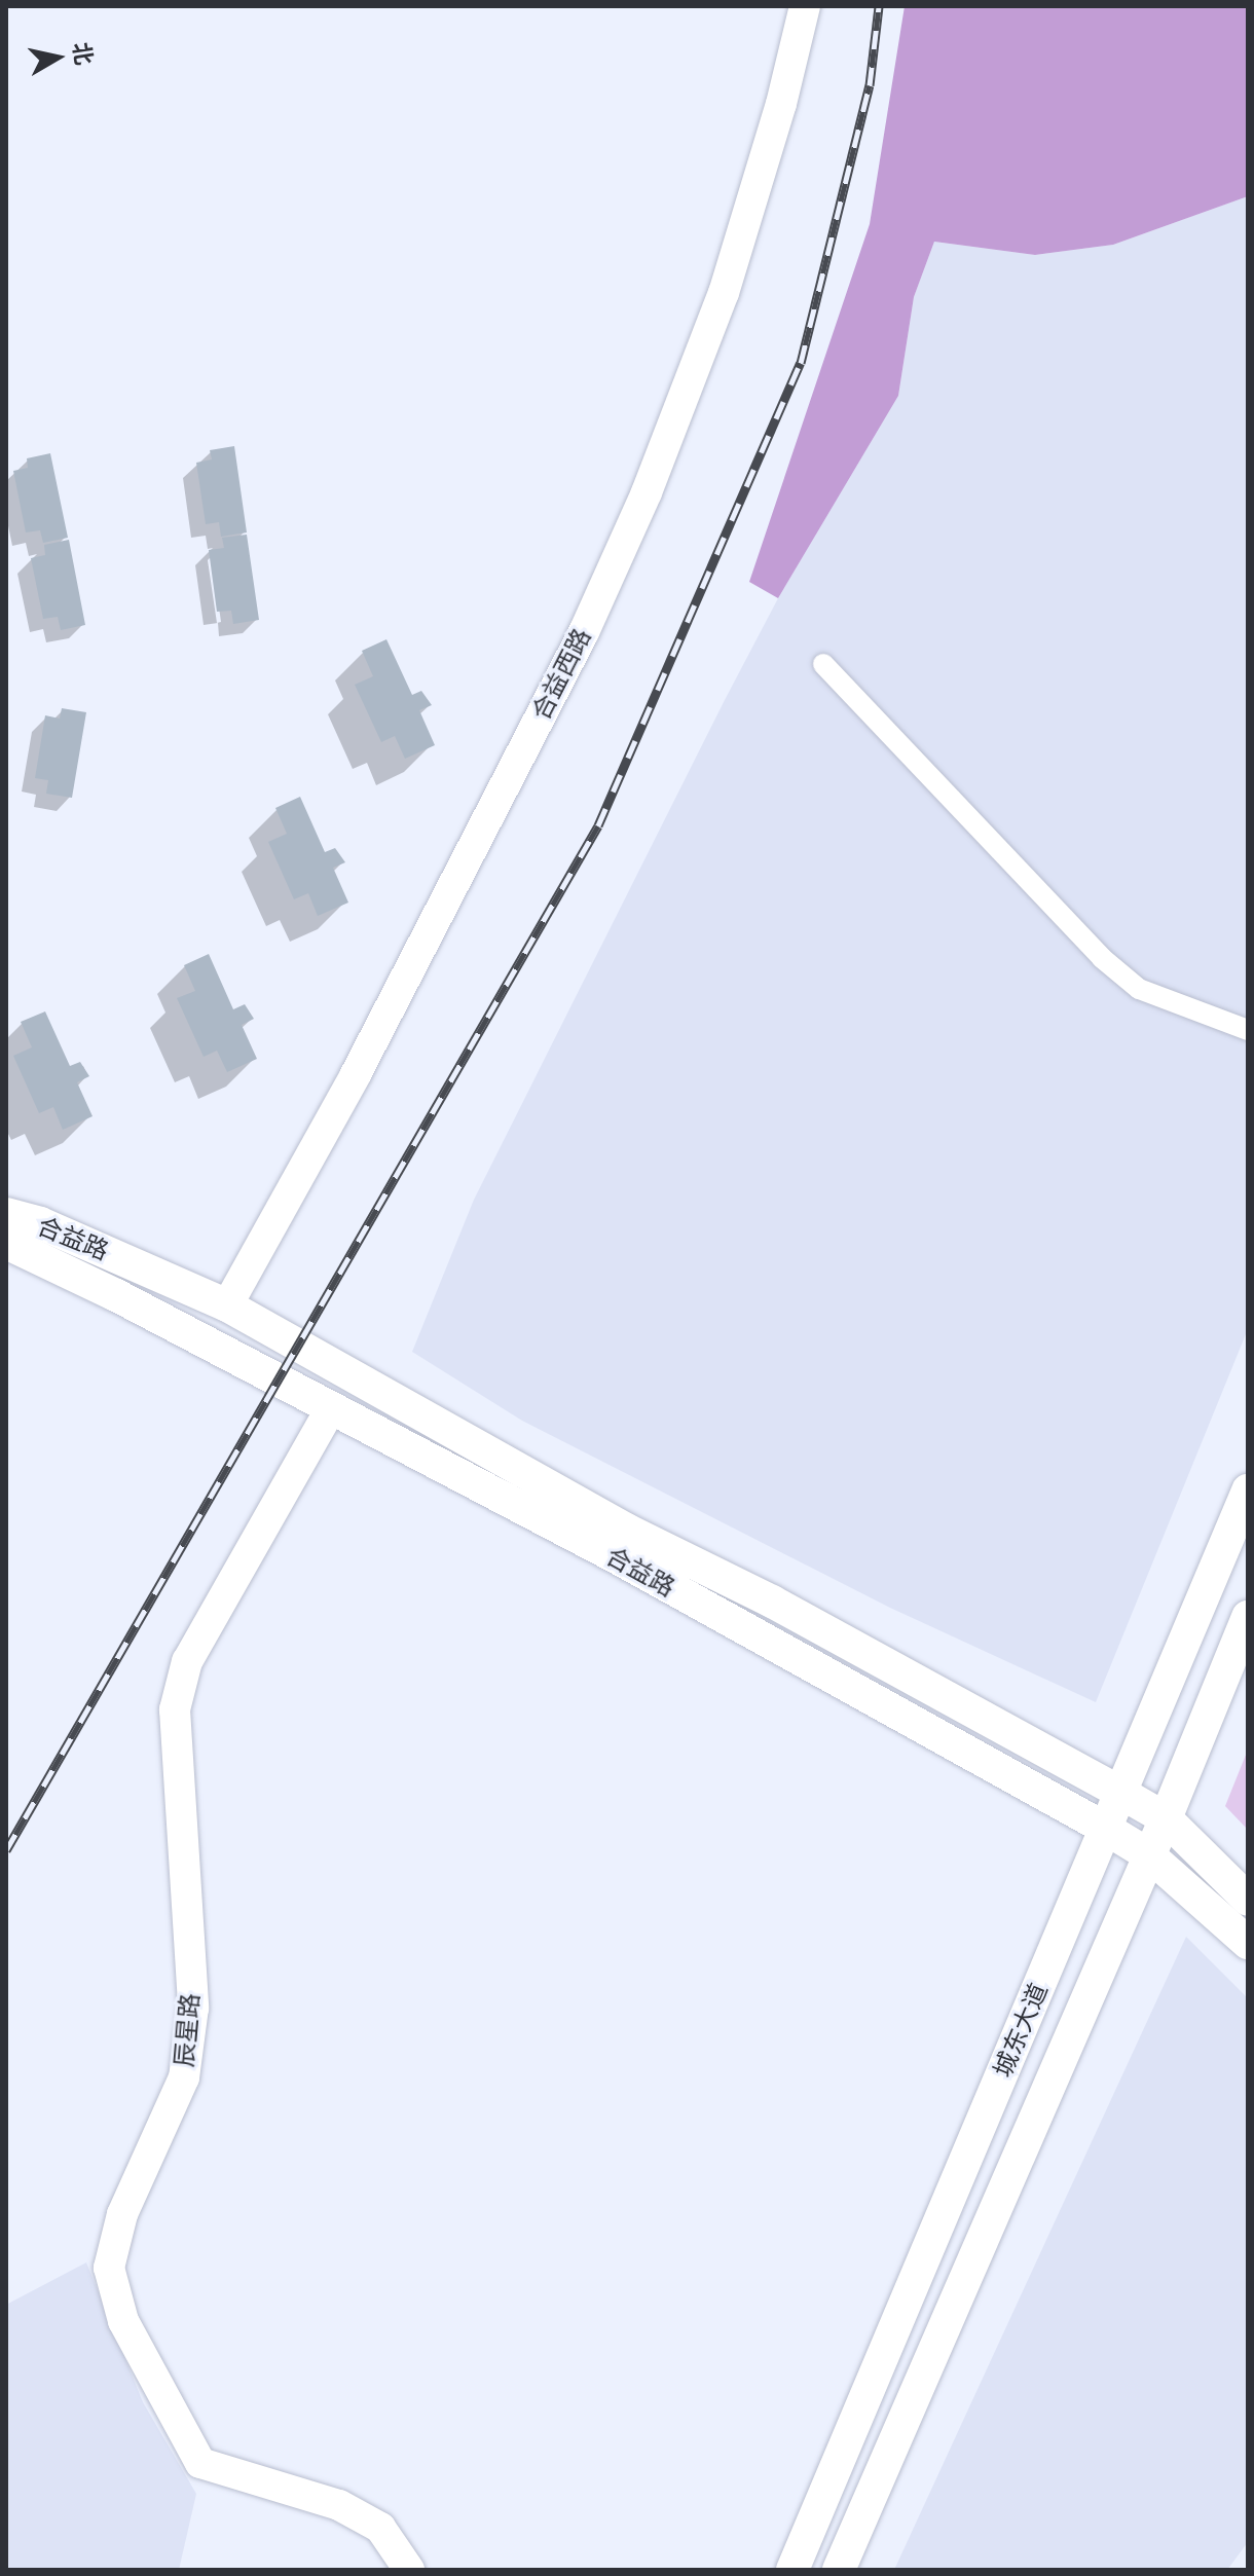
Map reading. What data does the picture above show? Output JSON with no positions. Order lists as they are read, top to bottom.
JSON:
{
  "streets": {
    "main road": ["合益路", "城东大道"],
    "street": ["合益西路", "辰星路"]
  },
  "crossings": [
    ["合益西路", "合益路"],
    ["合益路", "辰星路"],
    ["合益路", "城东大道"]
  ],
  "north": "right"
}
